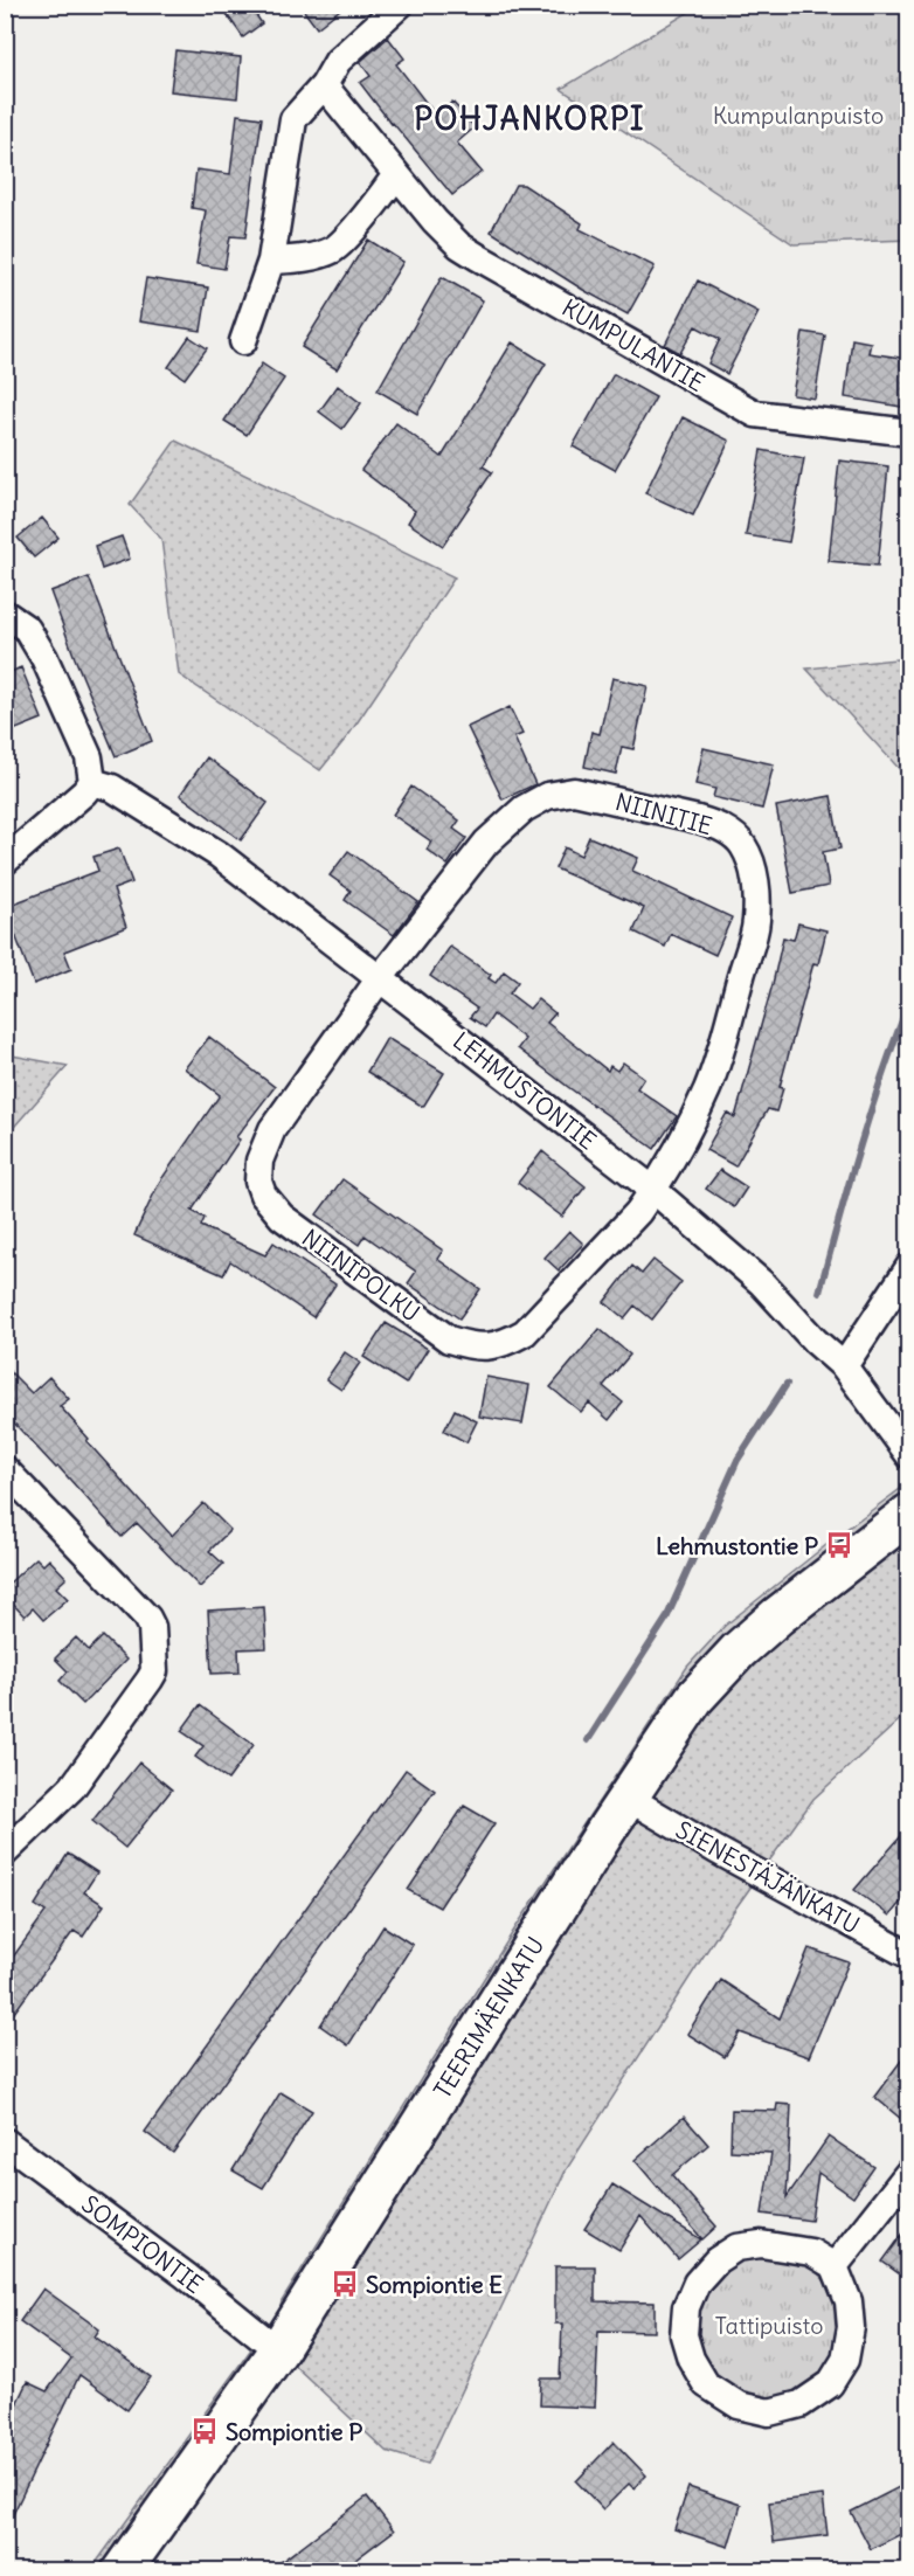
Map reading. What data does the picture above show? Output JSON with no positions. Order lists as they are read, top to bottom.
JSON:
{
  "streets": {
    "street": [
      "KUMPULANTIE",
      "NIINITIE",
      "LEHMUSTONTIE",
      "NIINIPOLKU",
      "SIENESTÄJÄNKATU",
      "TEERIMÄENKATU",
      "SOMPIONTIE"
    ]
  },
  "crossings": [
    ["NIINITIE", "LEHMUSTONTIE"],
    ["NIINITIE", "NIINIPOLKU"],
    ["LEHMUSTONTIE", "NIINIPOLKU"],
    ["SIENESTÄJÄNKATU", "TEERIMÄENKATU"],
    ["TEERIMÄENKATU", "SOMPIONTIE"]
  ],
  "districts": ["POHJANKORPI"],
  "parks": ["Kumpulanpuisto", "Tattipuisto"],
  "places": {
    "bus stop": ["Lehmustontie P", "Sompiontie E", "Sompiontie P"]
  }
}
